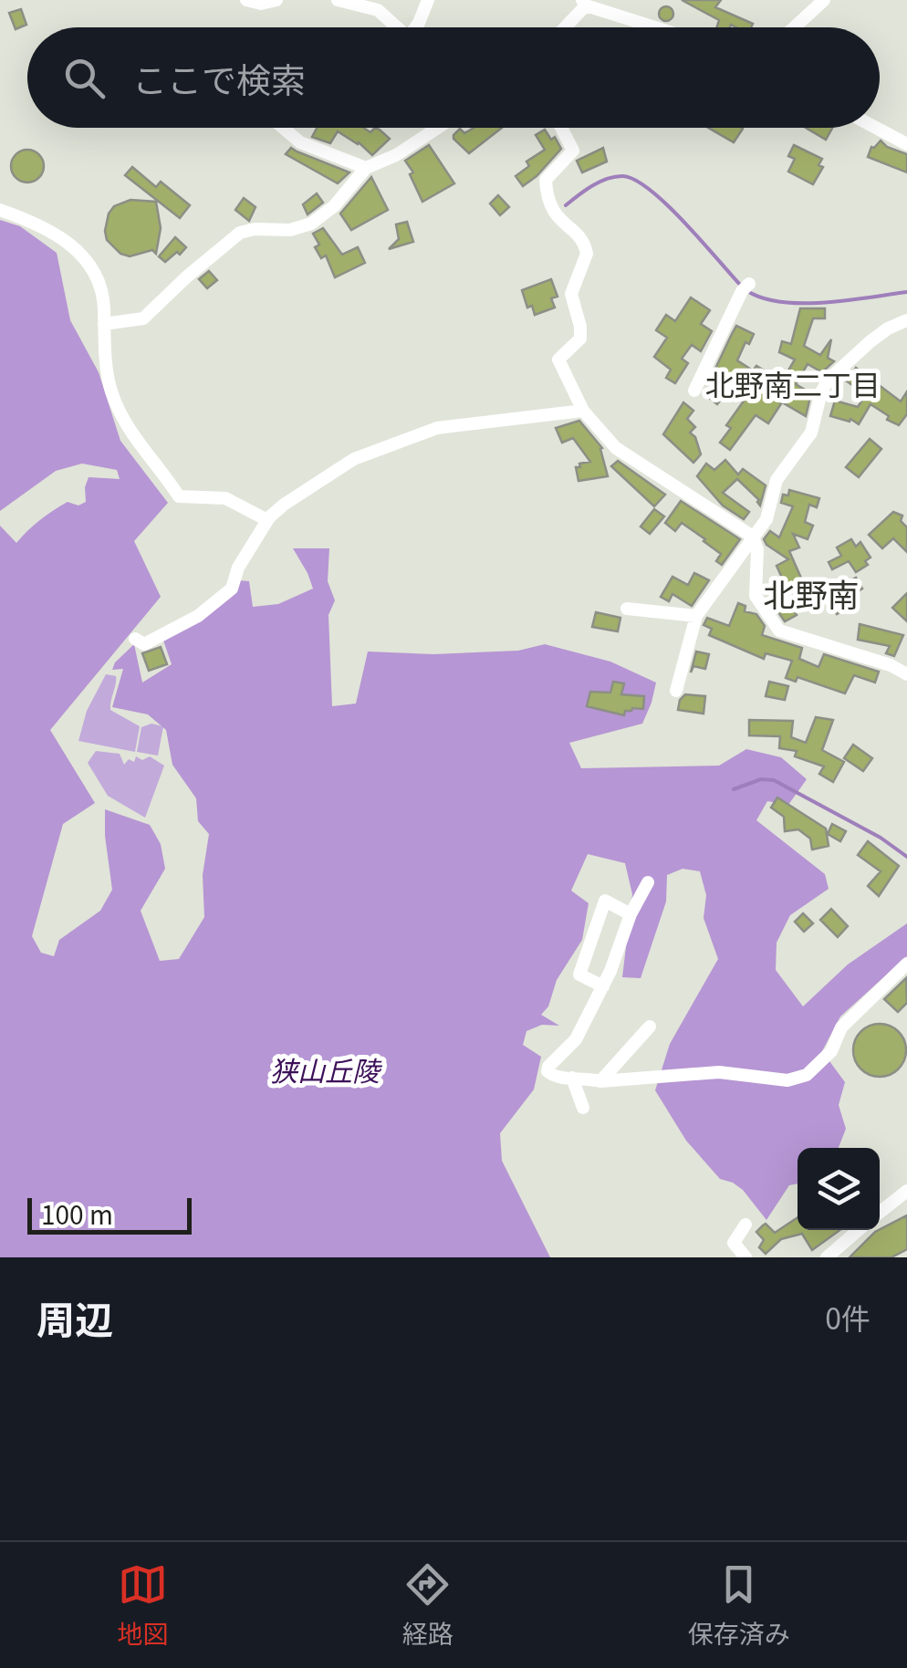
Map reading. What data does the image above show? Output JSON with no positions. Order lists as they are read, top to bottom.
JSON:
{
  "districts": ["北野南二丁目", "北野南"],
  "parks": ["狭山丘陵"],
  "scale_bar": "100 m",
  "page": {
    "search": "ここで検索",
    "scale": "100 m",
    "heading": ["周辺", "0件"],
    "nav": ["地図", "経路", "保存済み"]
  }
}
